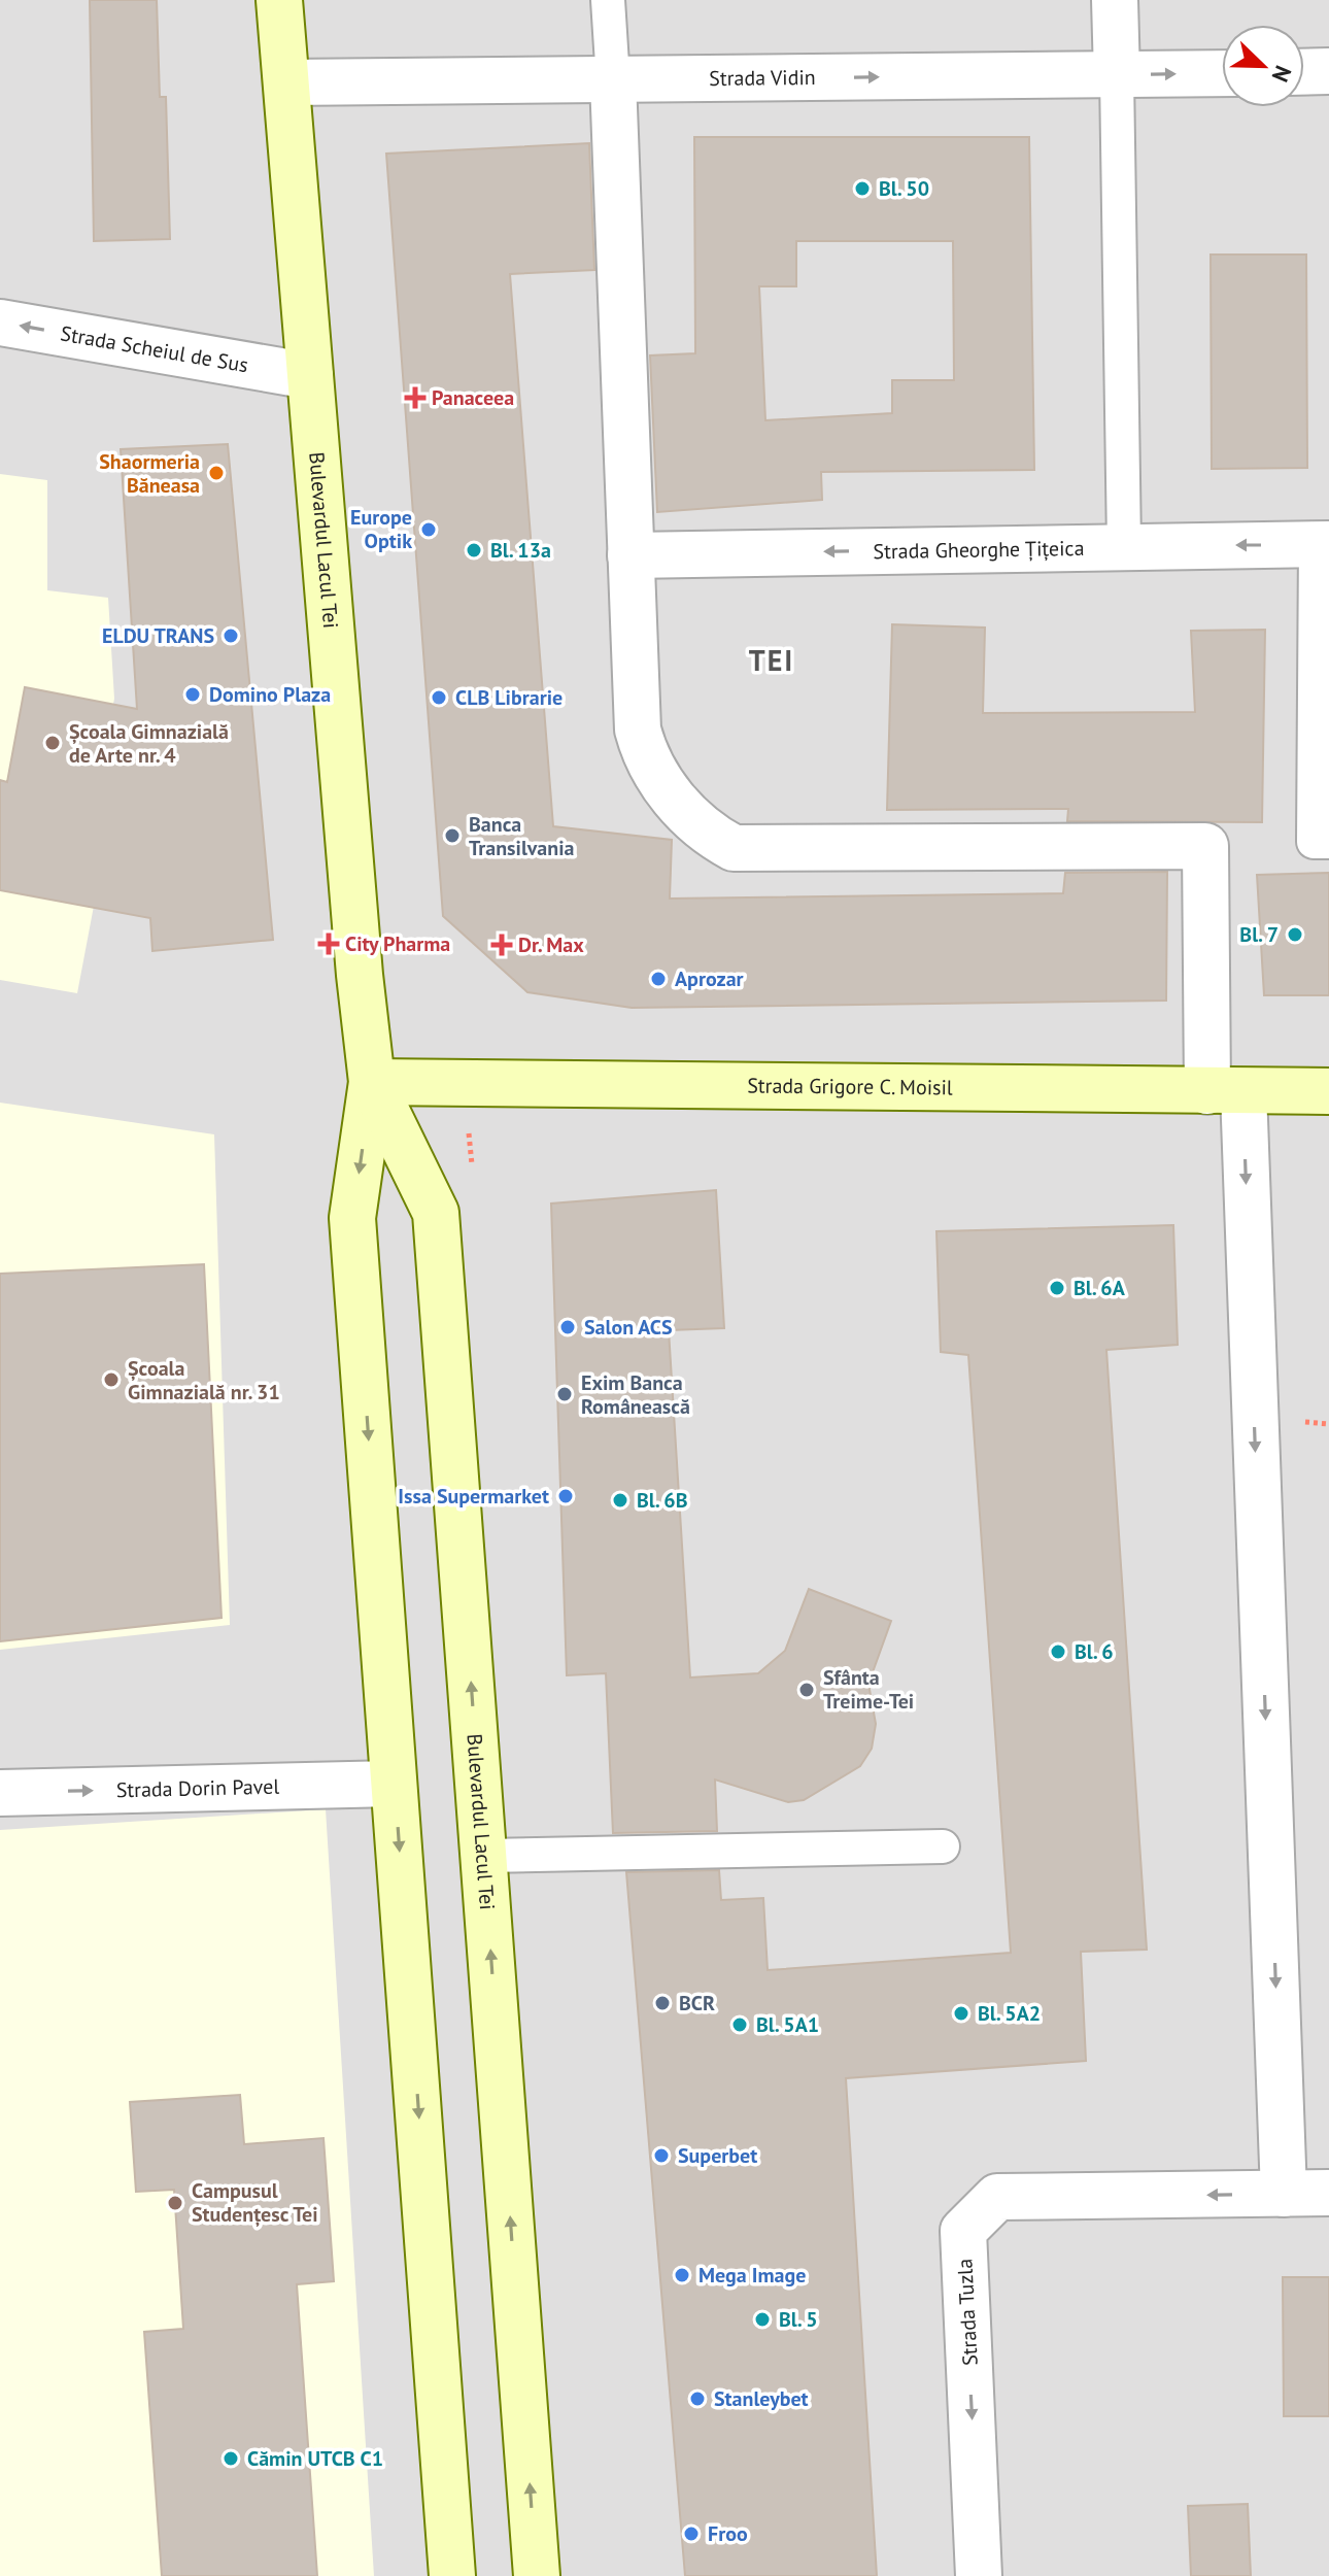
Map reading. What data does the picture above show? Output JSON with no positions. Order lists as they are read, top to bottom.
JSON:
{
  "streets": {
    "main road": ["Bulevardul Lacul Tei", "Strada Grigore C. Moisil"],
    "street": [
      "Strada Vidin",
      "Strada Scheiul de Sus",
      "Strada Gheorghe Țițeica",
      "Strada Dorin Pavel",
      "Strada Tuzla"
    ]
  },
  "crossings": [
    ["Strada Vidin", "Bulevardul Lacul Tei"],
    ["Strada Scheiul de Sus", "Bulevardul Lacul Tei"],
    ["Bulevardul Lacul Tei", "Strada Grigore C. Moisil"],
    ["Bulevardul Lacul Tei", "Strada Dorin Pavel"]
  ],
  "one_way": [
    "Strada Vidin",
    "Strada Scheiul de Sus",
    "Strada Gheorghe Țițeica",
    "Strada Dorin Pavel"
  ],
  "districts": ["TEI"],
  "places": {
    "other": [
      "Bl. 50",
      "Shaormeria Băneasa",
      "Europe Optik",
      "Bl. 13a",
      "ELDU TRANS",
      "Domino Plaza",
      "CLB Librarie",
      "Școala Gimnazială de Arte nr. 4",
      "Banca Transilvania",
      "Bl. 7",
      "Aprozar",
      "Bl. 6A",
      "Salon ACS",
      "Școala Gimnazială nr. 31",
      "Exim Banca Românească",
      "Issa Supermarket",
      "Bl. 6B",
      "Bl. 6",
      "Sfânta Treime-Tei",
      "BCR",
      "Bl. 5A2",
      "Bl. 5A1",
      "Superbet",
      "Campusul Studențesc Tei",
      "Mega Image",
      "Bl. 5",
      "Stanleybet",
      "Cămin UTCB C1",
      "Froo"
    ],
    "health": ["Panaceea", "City Pharma", "Dr. Max"]
  },
  "north": "bottom right"
}
